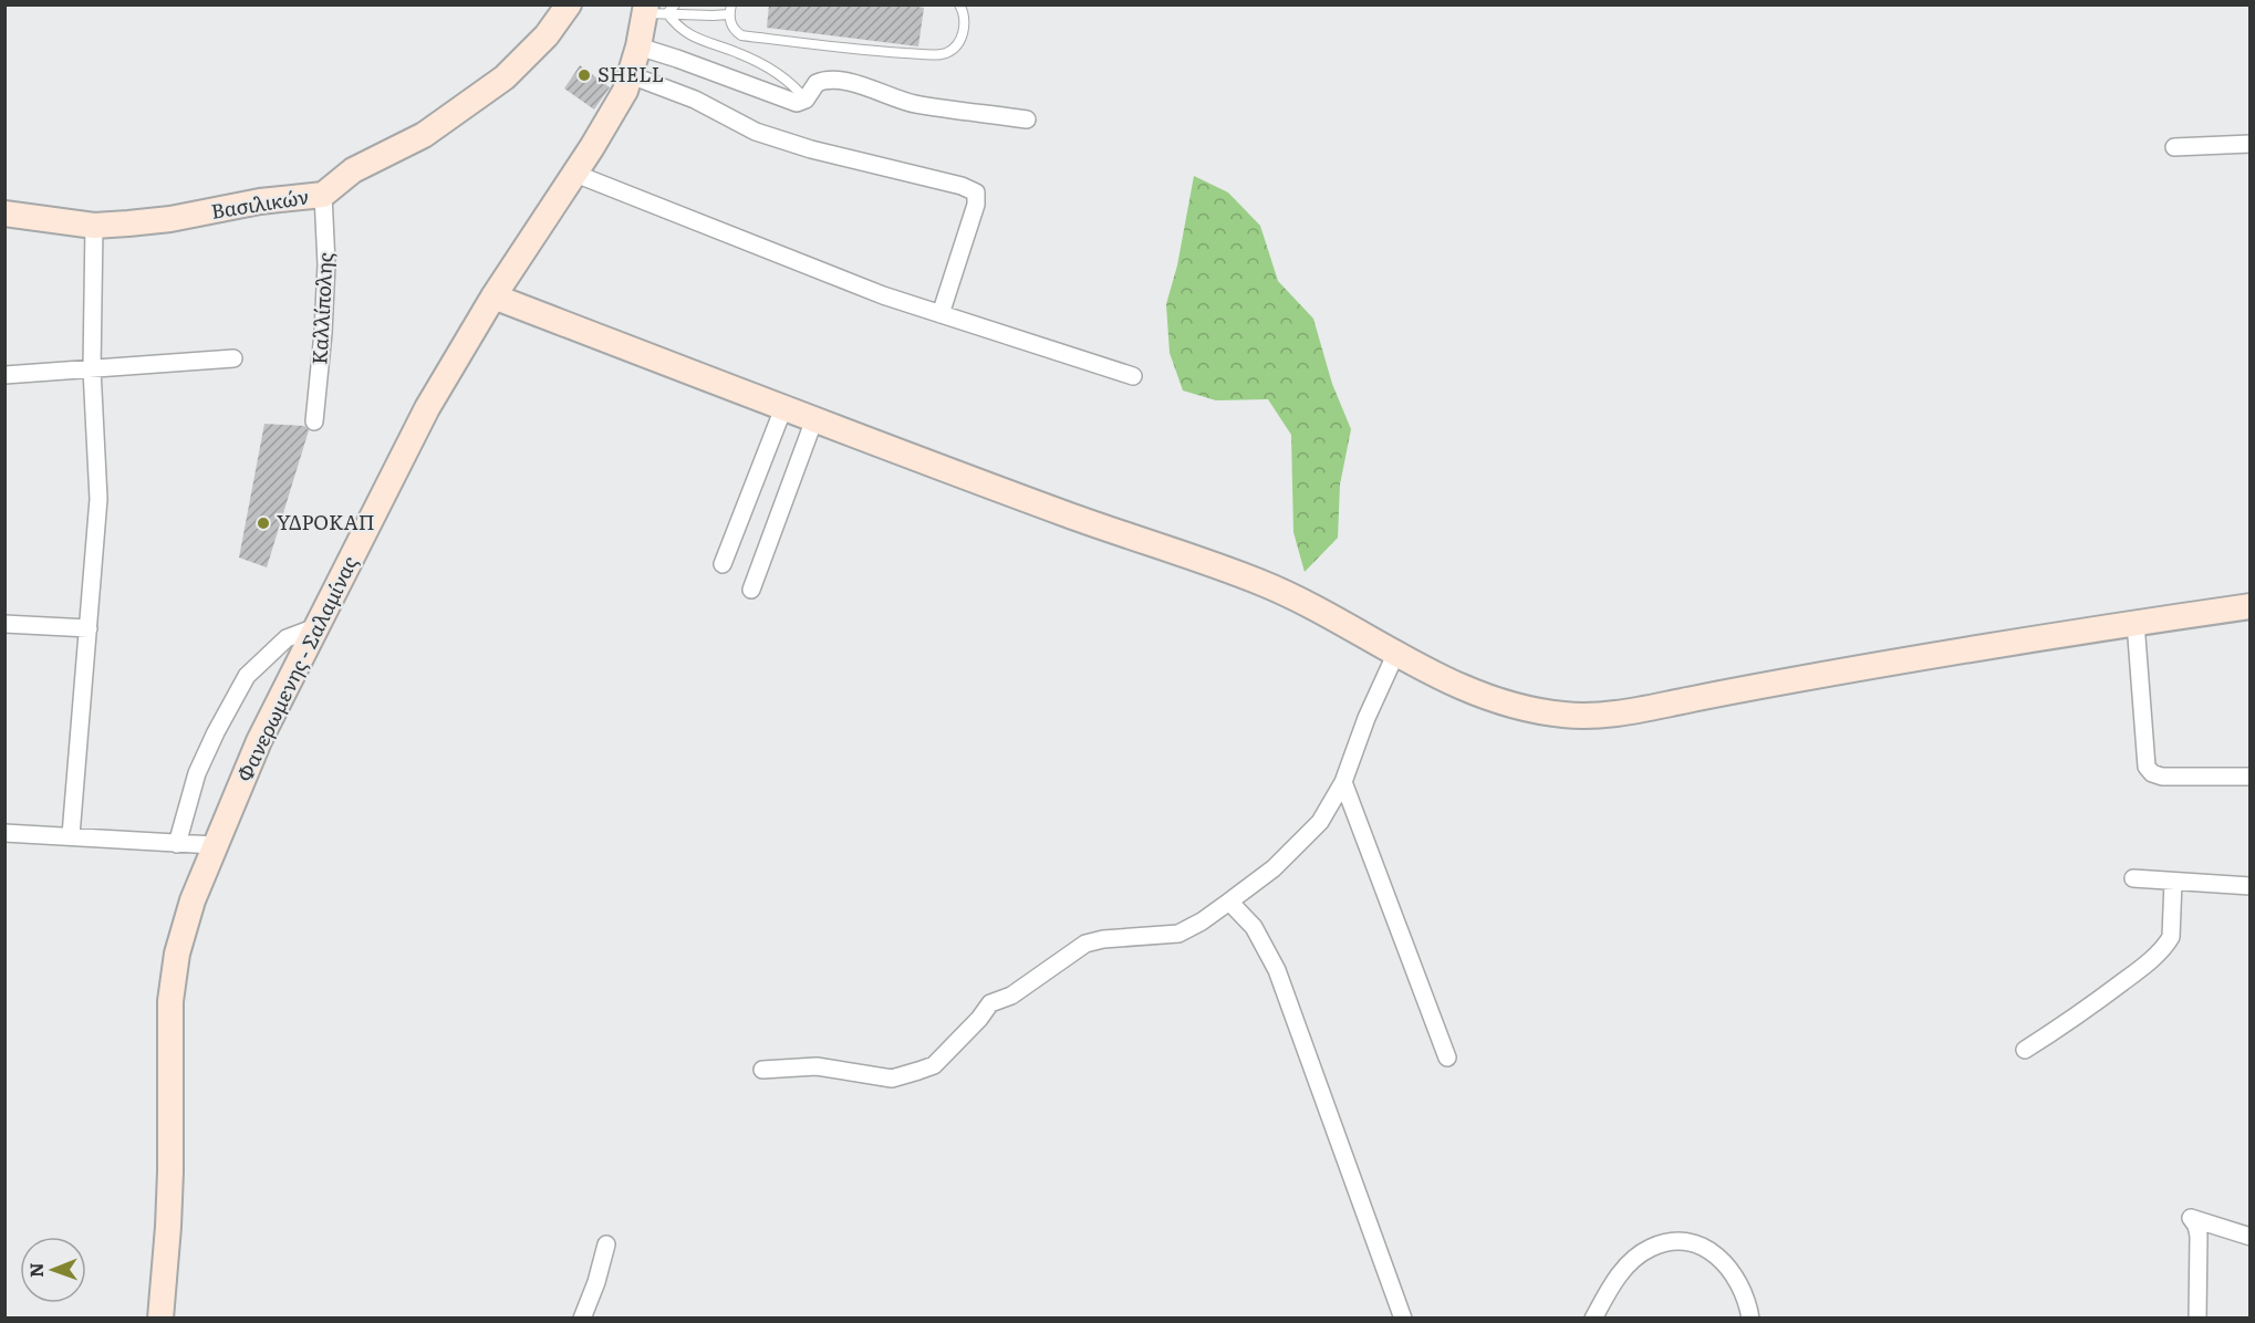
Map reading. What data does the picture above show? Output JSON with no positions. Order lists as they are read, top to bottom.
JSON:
{
  "streets": {
    "street": ["Βασιλικών", "Καλλίπολης", "Φανερωμενης - Σαλαμίνας"]
  },
  "crossings": [
    ["Βασιλικών", "Καλλίπολης"]
  ],
  "places": ["SHELL", "ΥΔΡΟΚΑΠ"],
  "north": "left"
}
